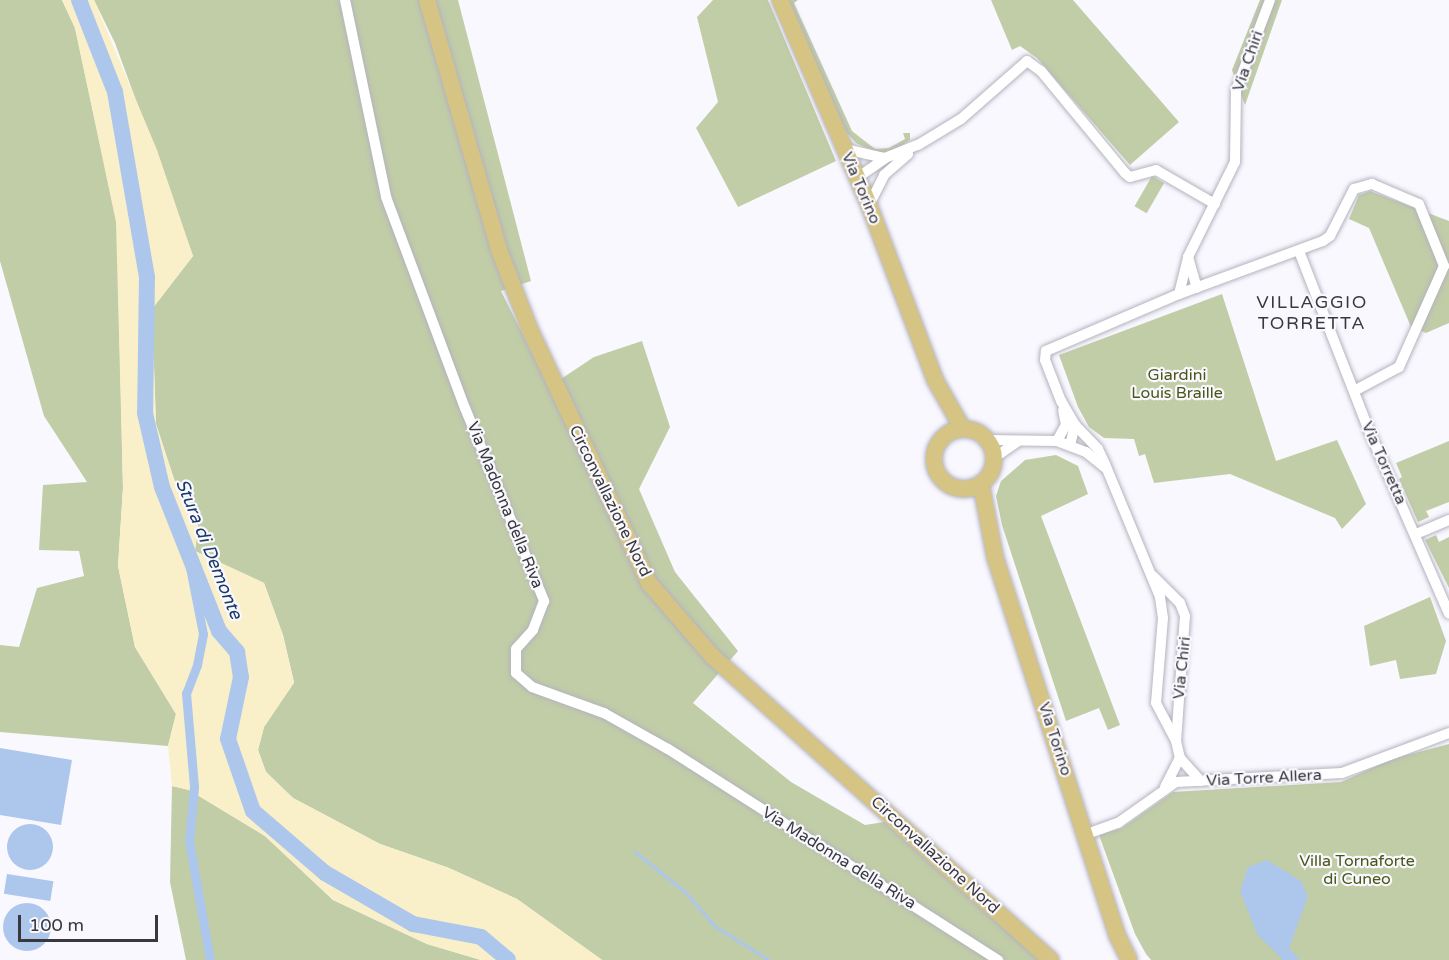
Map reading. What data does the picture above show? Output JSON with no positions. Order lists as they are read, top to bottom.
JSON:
{
  "streets": {
    "main road": ["Via Torino", "Circonvallazione Nord"],
    "street": [
      "Via Chiri",
      "Via Torretta",
      "Via Madonna della Riva",
      "Via Torre Allera"
    ]
  },
  "crossings": [
    ["Via Chiri", "Via Torre Allera"],
    ["Via Torino", "Via Torre Allera"]
  ],
  "districts": ["VILLAGGIO TORRETTA"],
  "water": ["Stura di Demonte"],
  "parks": ["Giardini Louis Braille", "Villa Tornaforte di Cuneo"],
  "scale_bar": "100 m"
}
